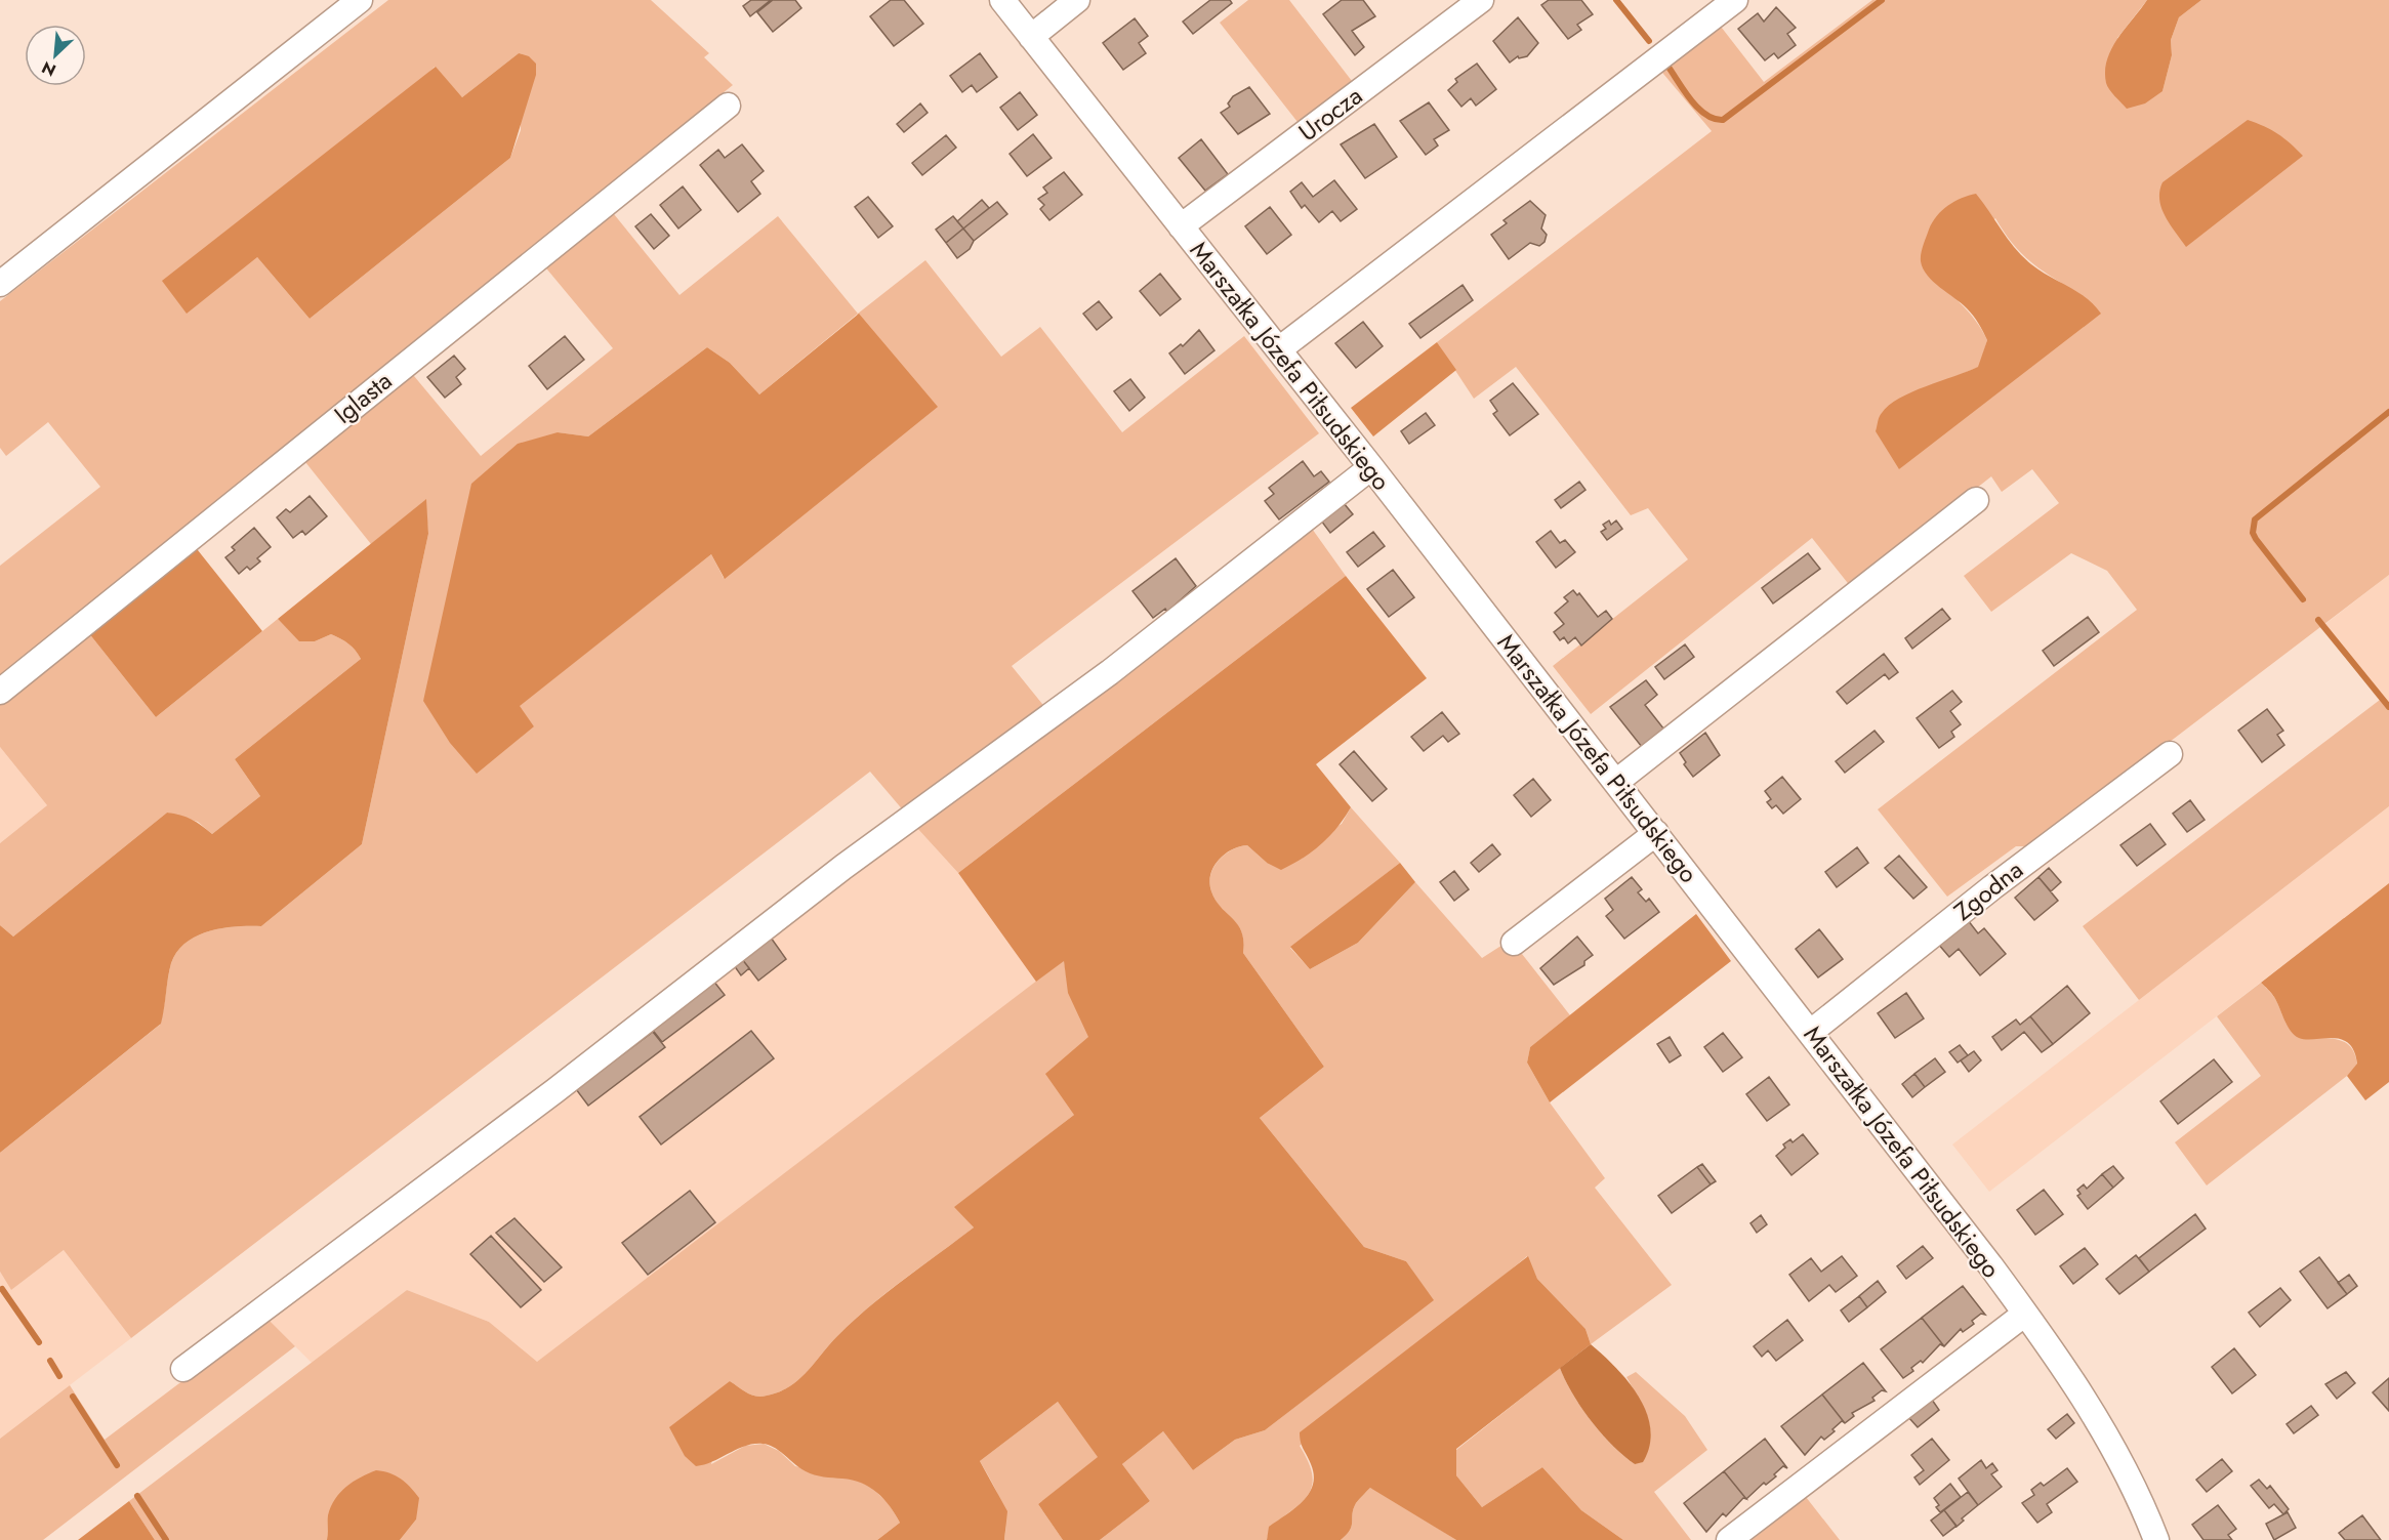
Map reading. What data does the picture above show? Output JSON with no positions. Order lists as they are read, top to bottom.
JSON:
{
  "streets": {
    "street": [
      "Urocza",
      "Marszałka Józefa Piłsudskiego",
      "Iglasta",
      "Zgodna"
    ]
  },
  "crossings": [
    ["Urocza", "Marszałka Józefa Piłsudskiego"],
    ["Marszałka Józefa Piłsudskiego", "Zgodna"]
  ],
  "north": "bottom left"
}
